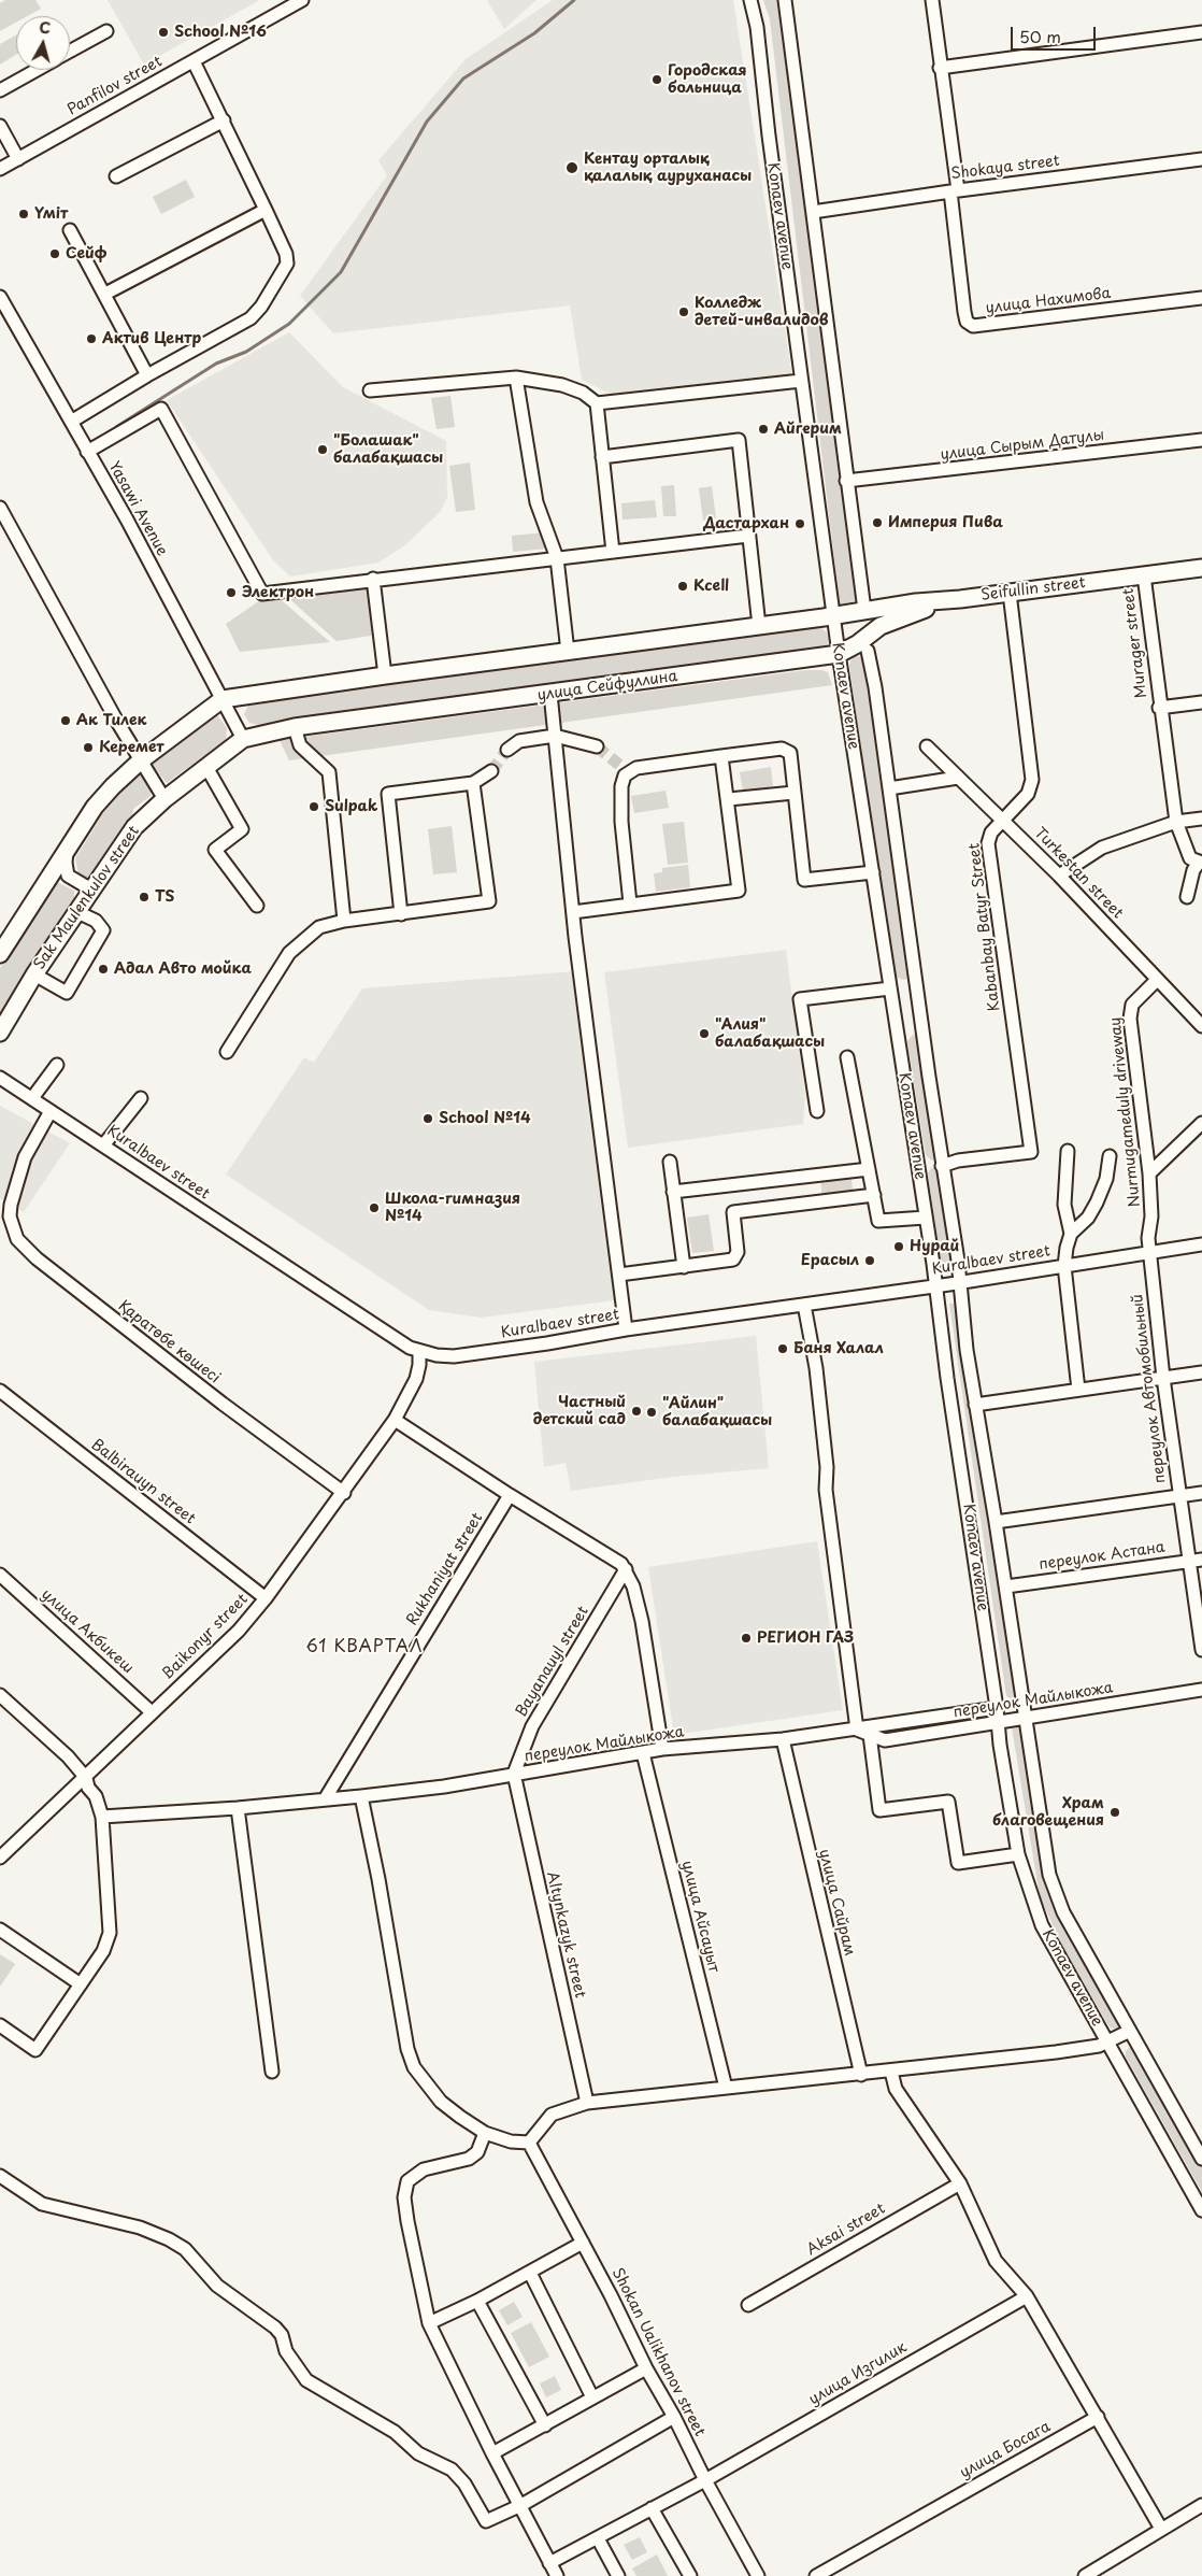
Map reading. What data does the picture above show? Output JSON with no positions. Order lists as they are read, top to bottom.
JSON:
{
  "streets": {
    "main road": [
      "Konaev avenue",
      "Seifullin street",
      "улица Сейфуллина",
      "Sak Maulenkulov street"
    ],
    "street": [
      "Panfilov street",
      "Shokaya street",
      "улица Нахимова",
      "улица Сырым Датулы",
      "Yasawi Avenue",
      "Murager street",
      "Turkestan street",
      "Kabanbay Batyr Street",
      "Nurmugameduly driveway",
      "Kuralbaev street",
      "Қаратөбе көшесі",
      "переулок Автомобильный",
      "Balbirauyn street",
      "переулок Астана",
      "Rukhaniyat street",
      "улица Акбикеш",
      "Baikonyr street",
      "Bayanauyl street",
      "переулок Майлыкожа",
      "улица Сайрам",
      "улица Айсауыт",
      "Altynkazyk street",
      "Aksai street",
      "Shokan Ualikhanov street",
      "улица Изгилик",
      "улица Босага"
    ]
  },
  "crossings": [
    ["Shokaya street", "Konaev avenue"],
    ["Shokaya street", "улица Нахимова"],
    ["Konaev avenue", "улица Сырым Датулы"],
    ["Konaev avenue", "Seifullin street"],
    ["Konaev avenue", "улица Сейфуллина"],
    ["Konaev avenue", "Kabanbay Batyr Street"],
    ["Konaev avenue", "Kuralbaev street"],
    ["Konaev avenue", "переулок Астана"],
    ["Konaev avenue", "переулок Майлыкожа"],
    ["Yasawi Avenue", "улица Сейфуллина"],
    ["Yasawi Avenue", "Sak Maulenkulov street"],
    ["Seifullin street", "Murager street"],
    ["Seifullin street", "улица Сейфуллина"],
    ["Seifullin street", "Kabanbay Batyr Street"],
    ["улица Сейфуллина", "Sak Maulenkulov street"],
    ["Turkestan street", "Kabanbay Batyr Street"],
    ["Turkestan street", "Nurmugameduly driveway"],
    ["Nurmugameduly driveway", "Kuralbaev street"],
    ["Nurmugameduly driveway", "переулок Автомобильный"],
    ["Kuralbaev street", "переулок Автомобильный"],
    ["Kuralbaev street", "Baikonyr street"],
    ["Қаратөбе көшесі", "Baikonyr street"],
    ["переулок Автомобильный", "переулок Астана"],
    ["Balbirauyn street", "Baikonyr street"],
    ["Rukhaniyat street", "переулок Майлыкожа"],
    ["улица Акбикеш", "Baikonyr street"],
    ["Bayanauyl street", "переулок Майлыкожа"],
    ["Bayanauyl street", "Altynkazyk street"],
    ["переулок Майлыкожа", "улица Сайрам"],
    ["переулок Майлыкожа", "улица Айсауыт"],
    ["переулок Майлыкожа", "Altynkazyk street"],
    ["Shokan Ualikhanov street", "улица Изгилик"]
  ],
  "districts": ["61 КВАРТАЛ"],
  "places": [
    "School №16",
    "Городская больница",
    "Кентау орталық қалалық ауруханасы",
    "Үміт",
    "Сейф",
    "Колледж детей-инвалидов",
    "Актив Центр",
    "Айгерим",
    "\"Болашак\" балабақшасы",
    "Империя Пива",
    "Дастархан",
    "Kcell",
    "Электрон",
    "Ак Тилек",
    "Керемет",
    "Sulpak",
    "TS",
    "Адал Авто мойка",
    "\"Алия\" балабақшасы",
    "School №14",
    "Школа-гимназия №14",
    "Нурай",
    "Ерасыл",
    "Баня Халал",
    "Частный детский сад",
    "\"Айлин\" балабақшасы",
    "РЕГИОН ГАЗ",
    "Храм благовещения"
  ],
  "scale_bar": "50 m",
  "north": "top"
}
